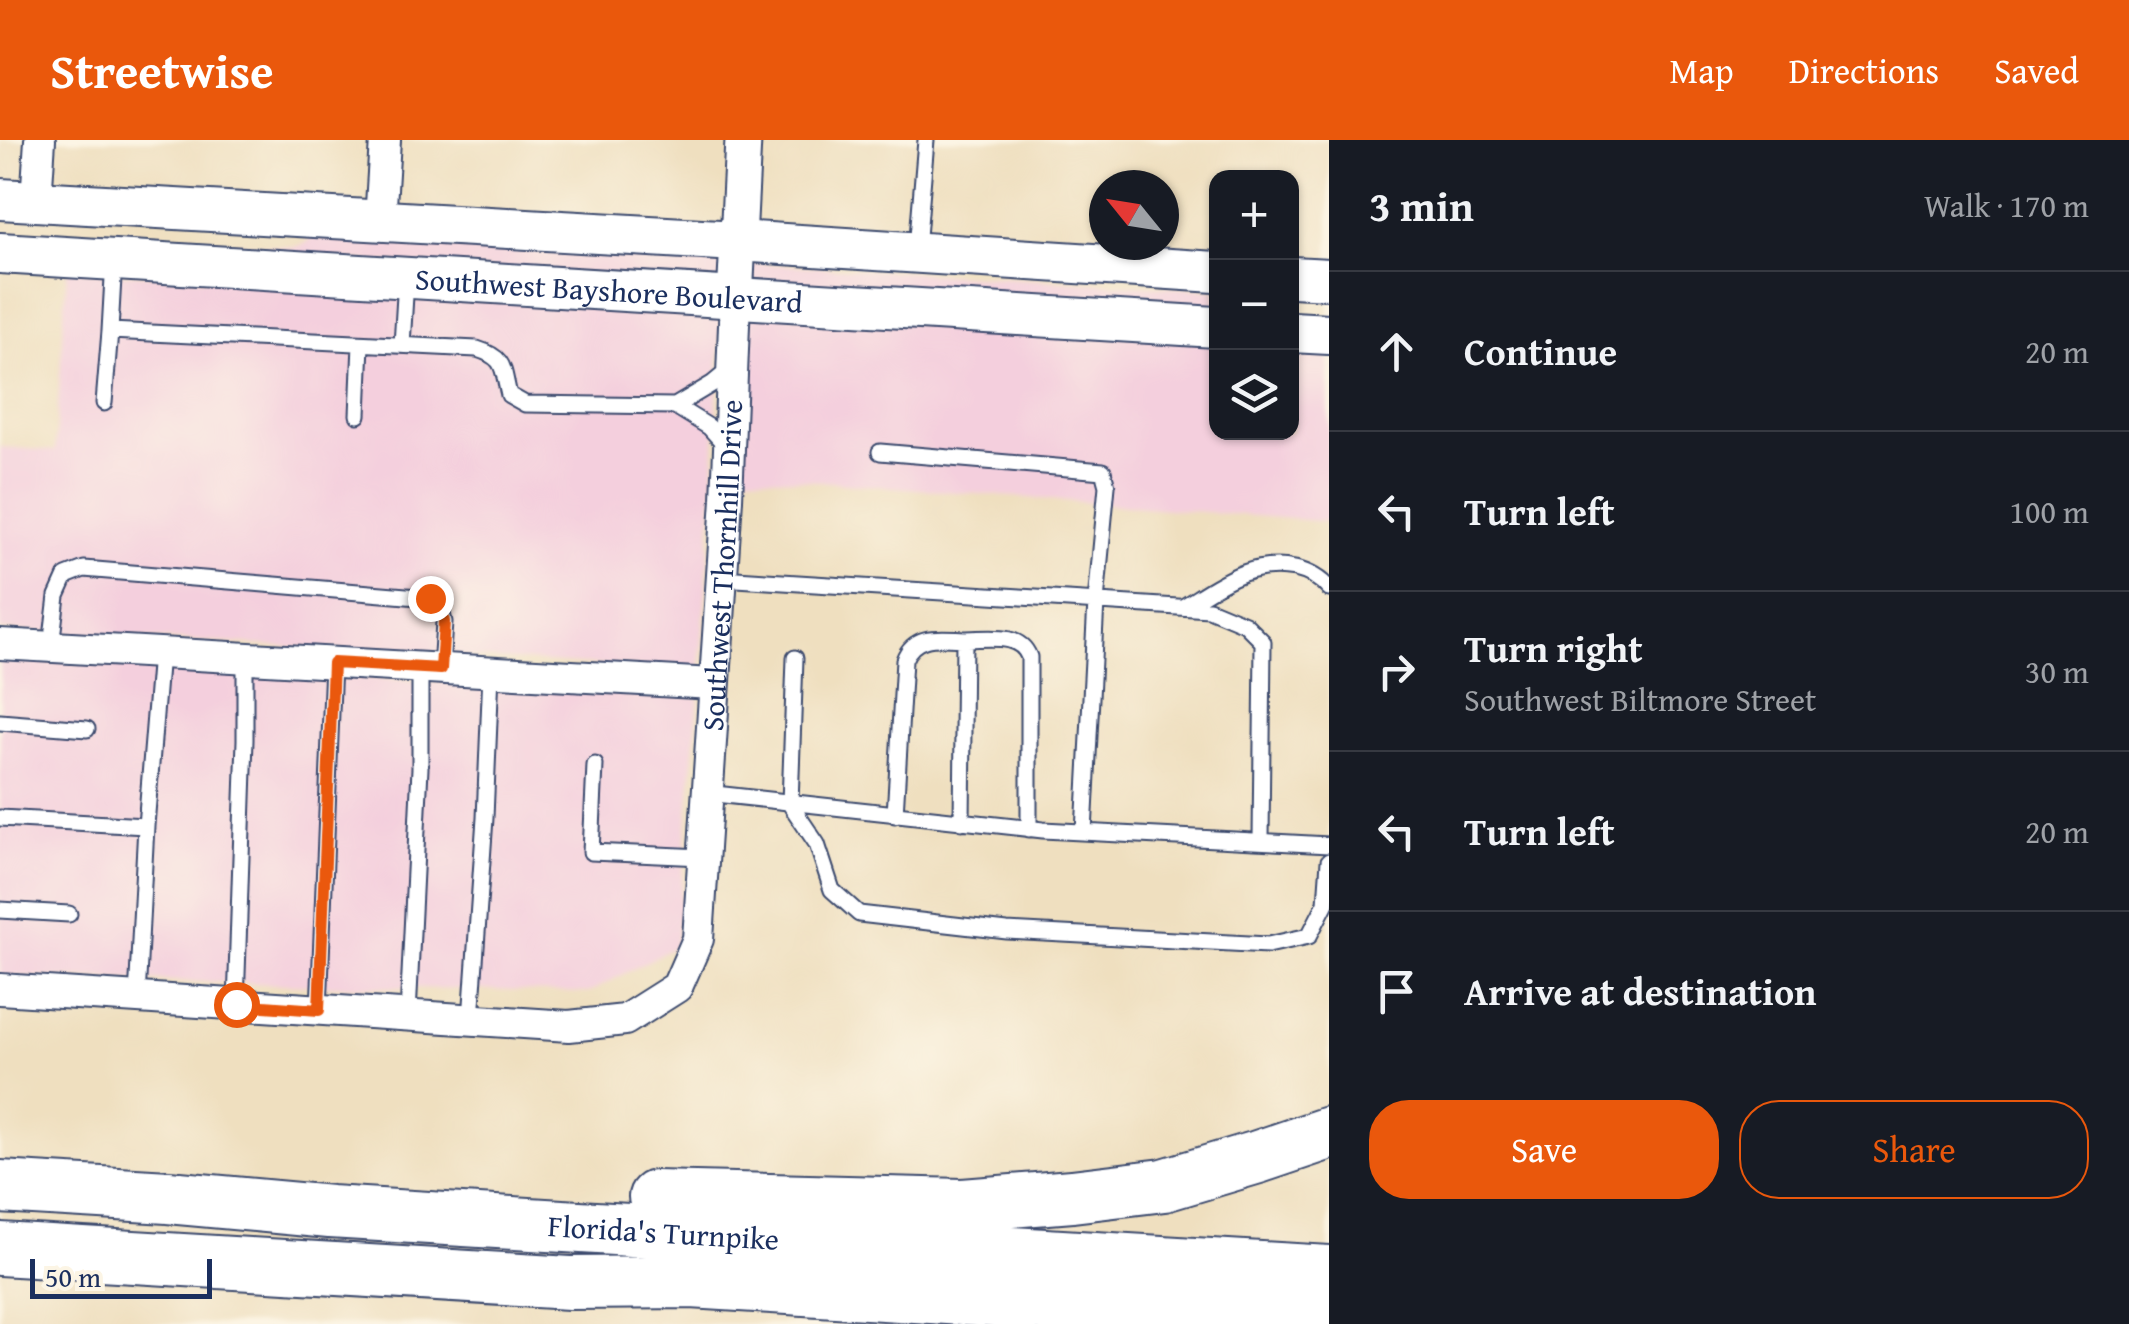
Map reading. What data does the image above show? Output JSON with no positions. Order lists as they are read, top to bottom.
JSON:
{
  "streets": {
    "highway": ["Florida's Turnpike"],
    "main road": ["Southwest Bayshore Boulevard"],
    "street": ["Southwest Thornhill Drive"]
  },
  "crossings": [
    ["Southwest Bayshore Boulevard", "Southwest Thornhill Drive"]
  ],
  "scale_bar": "50 m",
  "north": "top left",
  "page": {
    "header": "Streetwise",
    "nav": ["Map", "Directions", "Saved"],
    "heading": ["3 min", "Walk · 170 m"],
    "map_buttons": ["+", "−"],
    "list": [
      ["Continue", "20 m"],
      ["Turn left", "100 m"],
      ["Turn right", "Southwest Biltmore Street", "30 m"],
      ["Turn left", "20 m"],
      "Arrive at destination"
    ],
    "buttons": ["Save", "Share"],
    "scale": "50 m"
  }
}
